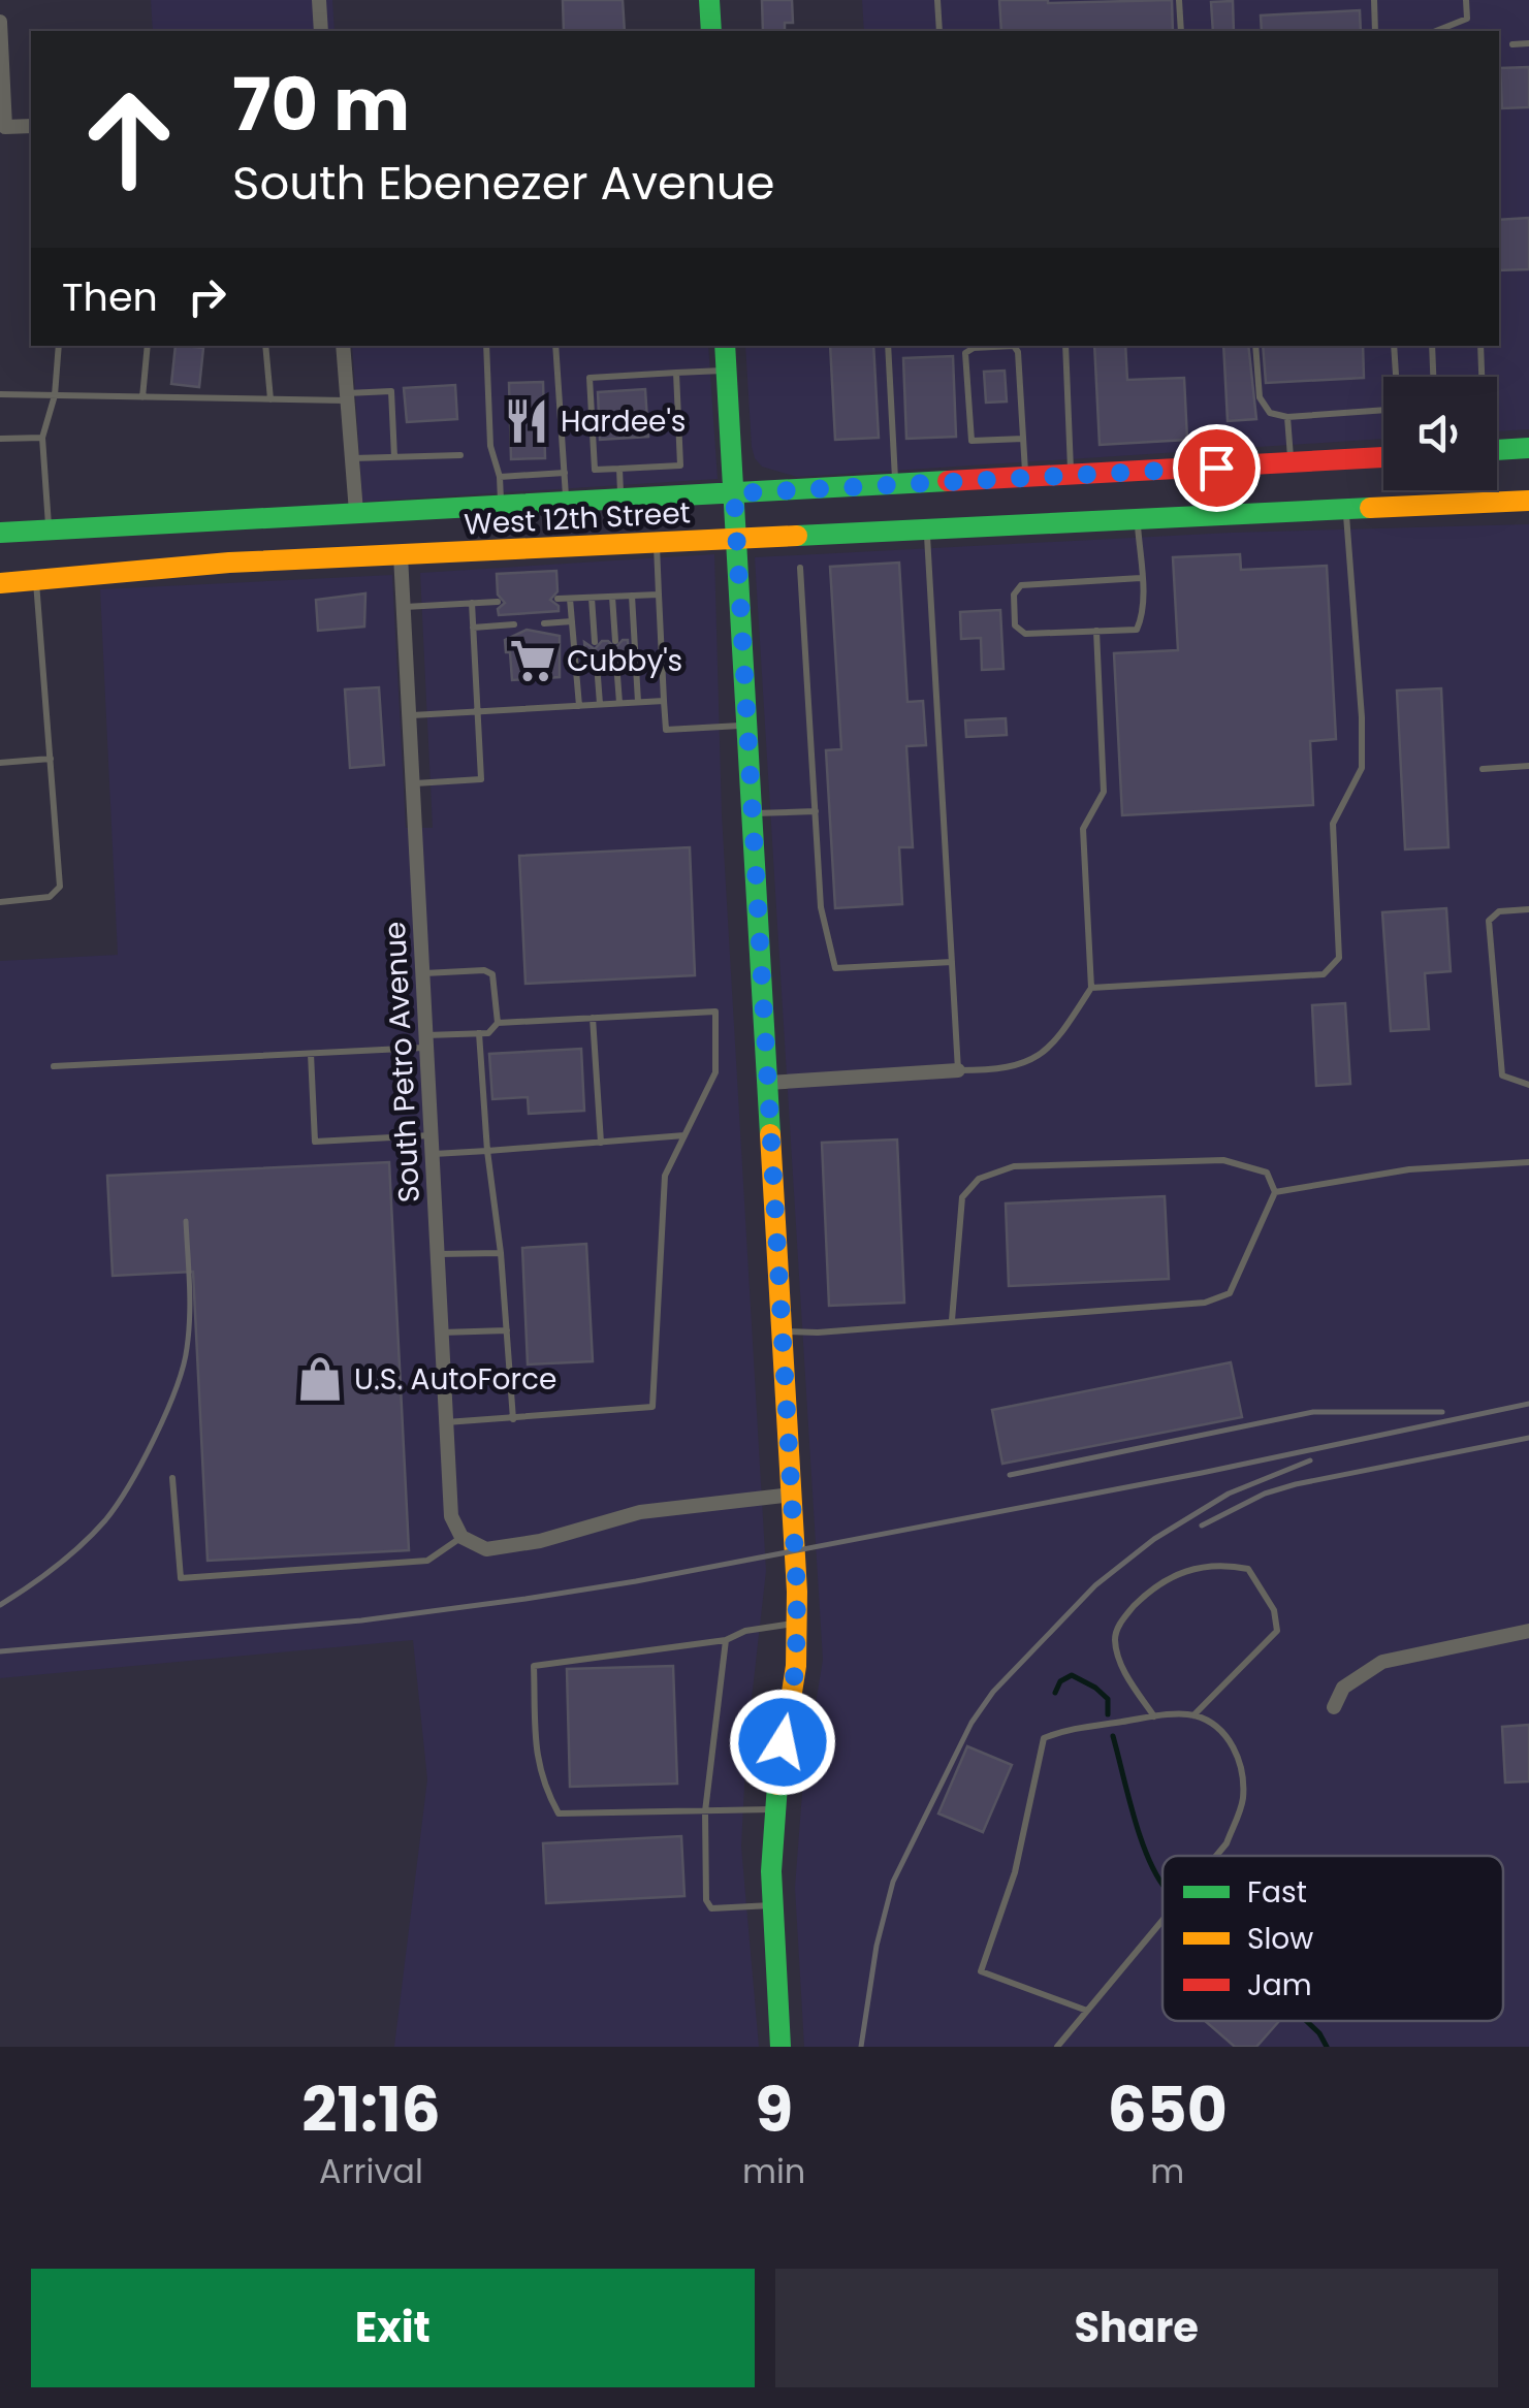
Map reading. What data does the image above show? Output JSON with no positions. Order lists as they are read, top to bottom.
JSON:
{
  "streets": {
    "main road": ["West 12th Street"],
    "street": ["South Petro Avenue"]
  },
  "crossings": [
    ["West 12th Street", "South Petro Avenue"]
  ],
  "places": {
    "restaurant": ["Hardee's"],
    "supermarket": ["Cubby's"],
    "shop": ["U.S. AutoForce"]
  },
  "legend": ["Fast", "Slow", "Jam"],
  "page": {
    "turn": ["70 m", "South Ebenezer Avenue"],
    "then": "Then",
    "eta": [
      "21:16",
      "Arrival",
      "9",
      "min",
      "650",
      "m"
    ],
    "buttons": ["Exit", "Share"]
  }
}
